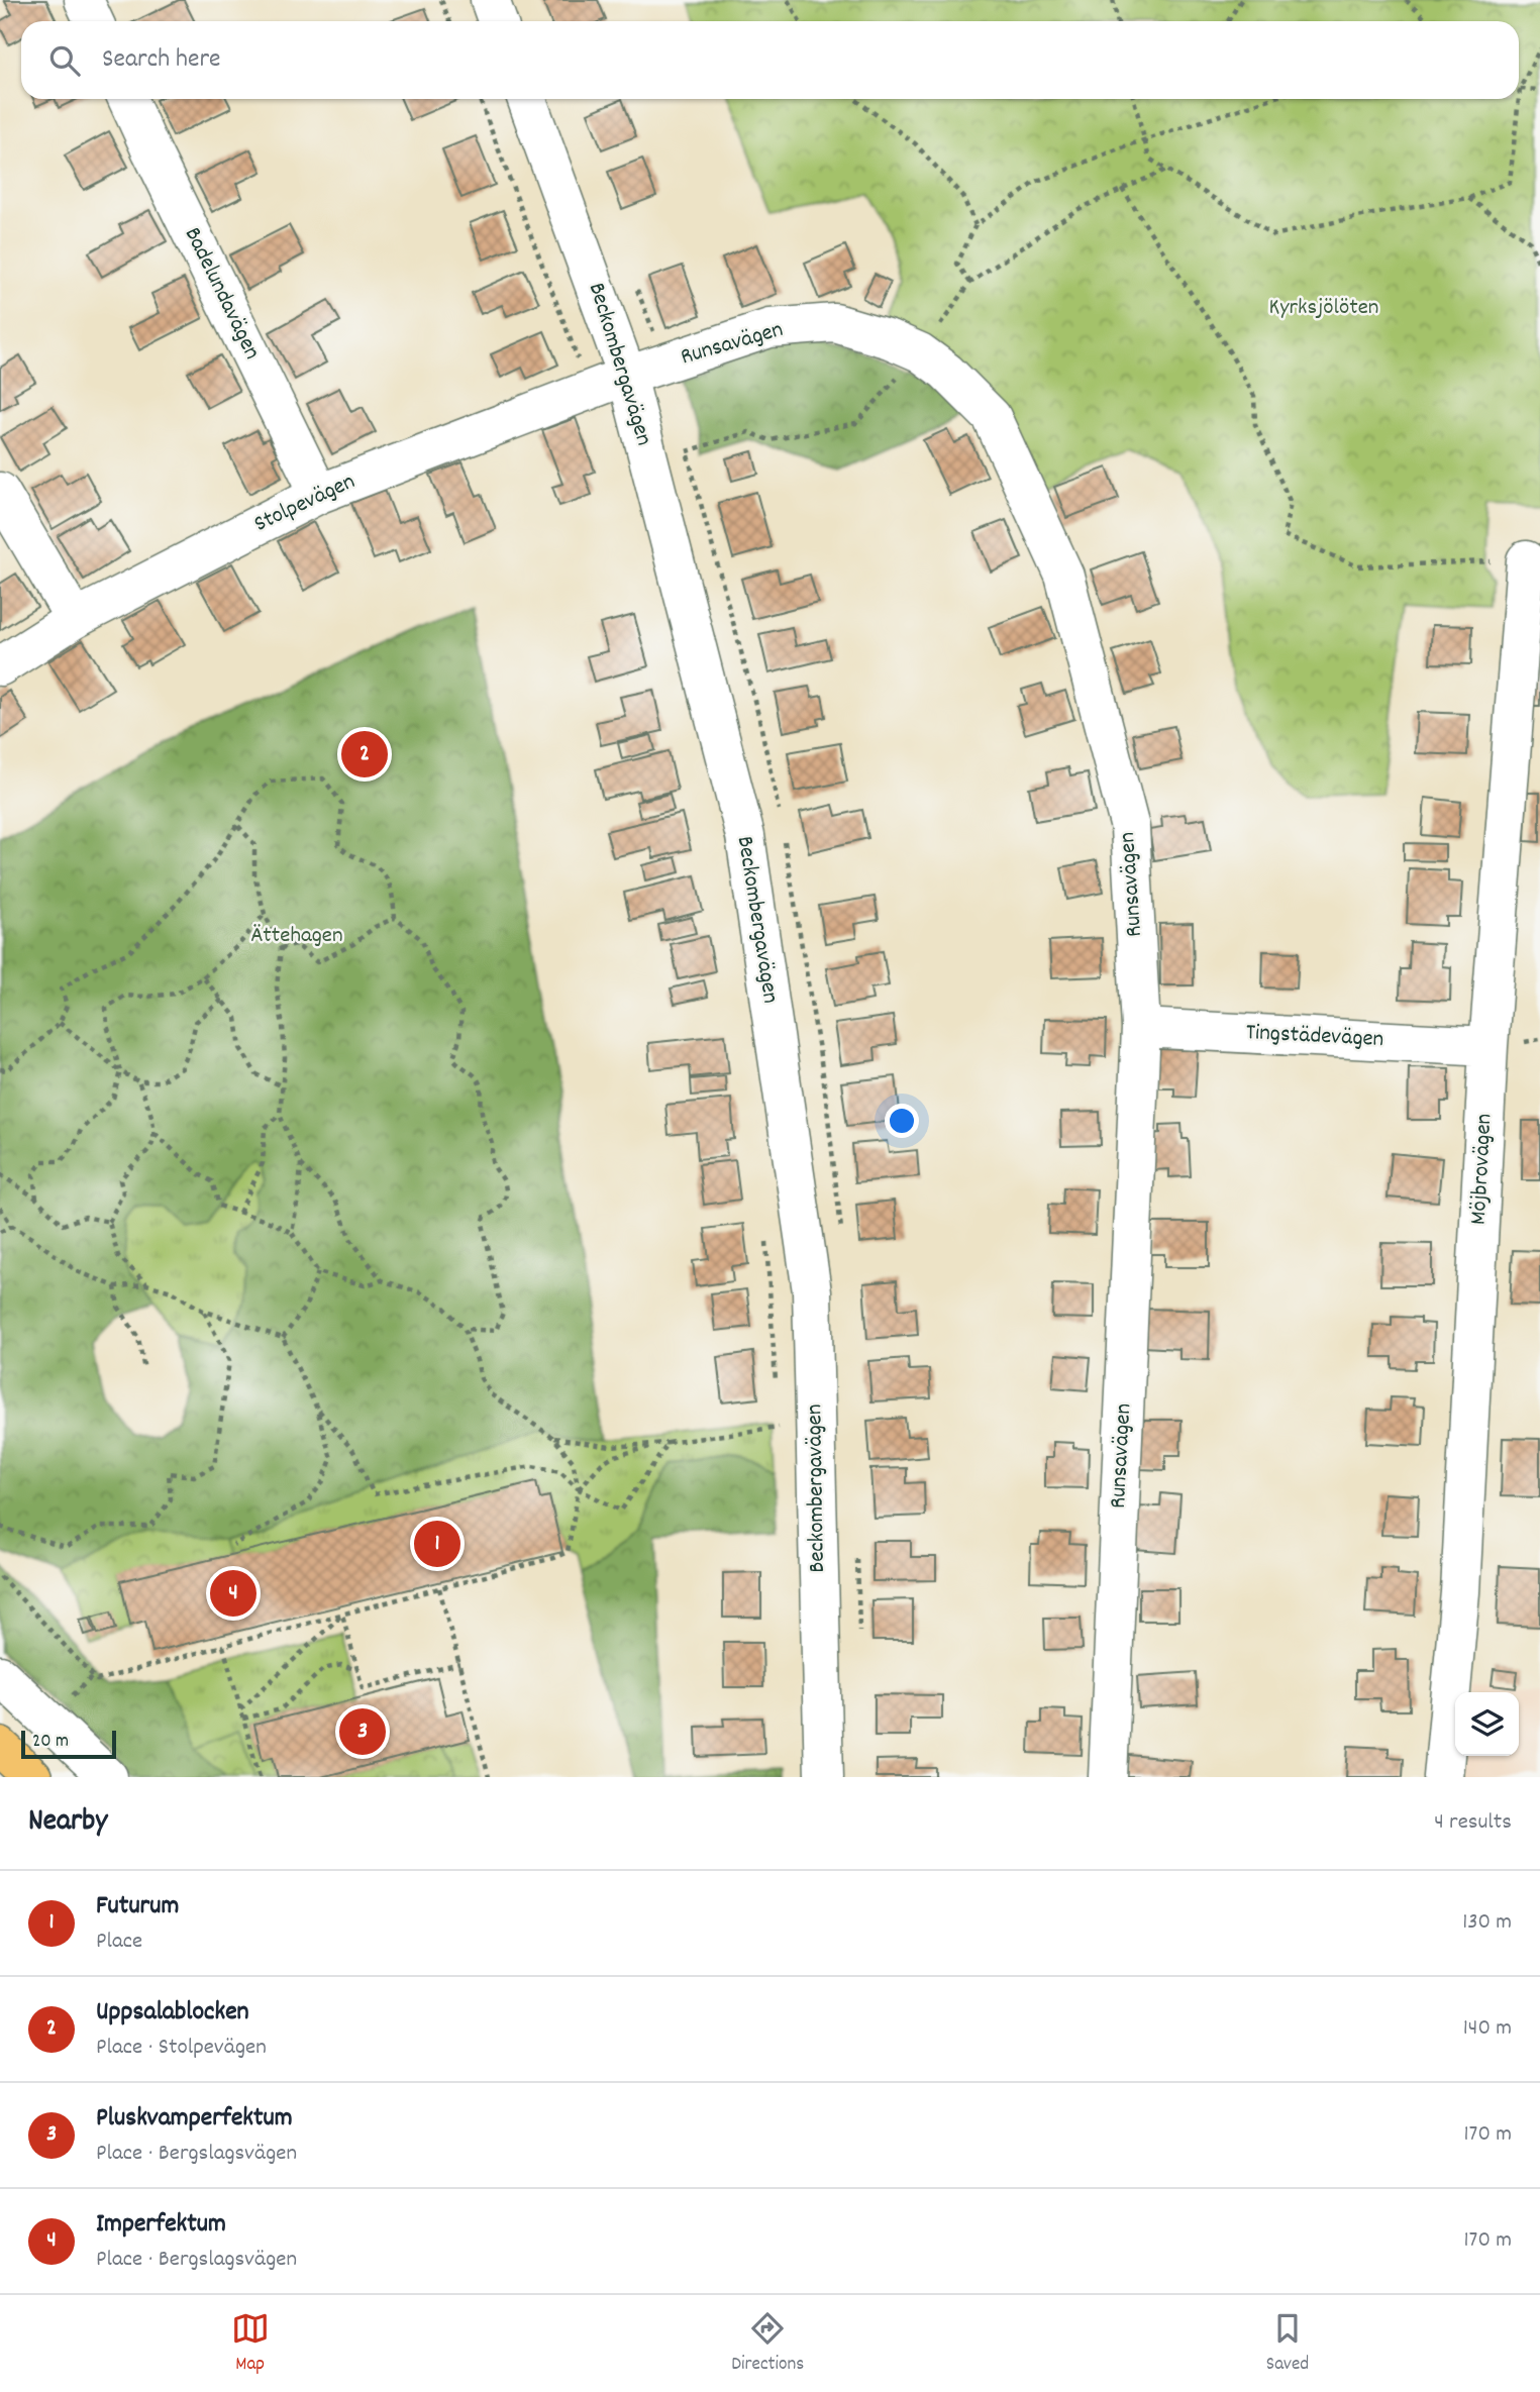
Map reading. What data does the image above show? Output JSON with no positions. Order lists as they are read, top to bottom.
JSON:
{
  "streets": {
    "street": [
      "Badelundavägen",
      "Runsavägen",
      "Beckombergavägen",
      "Stolpevägen",
      "Tingstädevägen",
      "Möjbrovägen"
    ]
  },
  "crossings": [
    ["Badelundavägen", "Stolpevägen"],
    ["Runsavägen", "Beckombergavägen"],
    ["Runsavägen", "Stolpevägen"],
    ["Runsavägen", "Tingstädevägen"],
    ["Beckombergavägen", "Stolpevägen"],
    ["Tingstädevägen", "Möjbrovägen"]
  ],
  "parks": ["Kyrksjölöten", "Ättehagen"],
  "scale_bar": "20 m",
  "page": {
    "search": "Search here",
    "pins": [
      "2",
      "1",
      "4",
      "3"
    ],
    "scale": "20 m",
    "heading": ["Nearby", "4 results"],
    "list": [
      {
        "mark": "1",
        "name": "Futurum",
        "note": "Place",
        "value": "130 m"
      },
      {
        "mark": "2",
        "name": "Uppsalablocken",
        "note": "Place · Stolpevägen",
        "value": "140 m"
      },
      {
        "mark": "3",
        "name": "Pluskvamperfektum",
        "note": "Place · Bergslagsvägen",
        "value": "170 m"
      },
      {
        "mark": "4",
        "name": "Imperfektum",
        "note": "Place · Bergslagsvägen",
        "value": "170 m"
      }
    ],
    "nav": ["Map", "Directions", "Saved"]
  }
}
